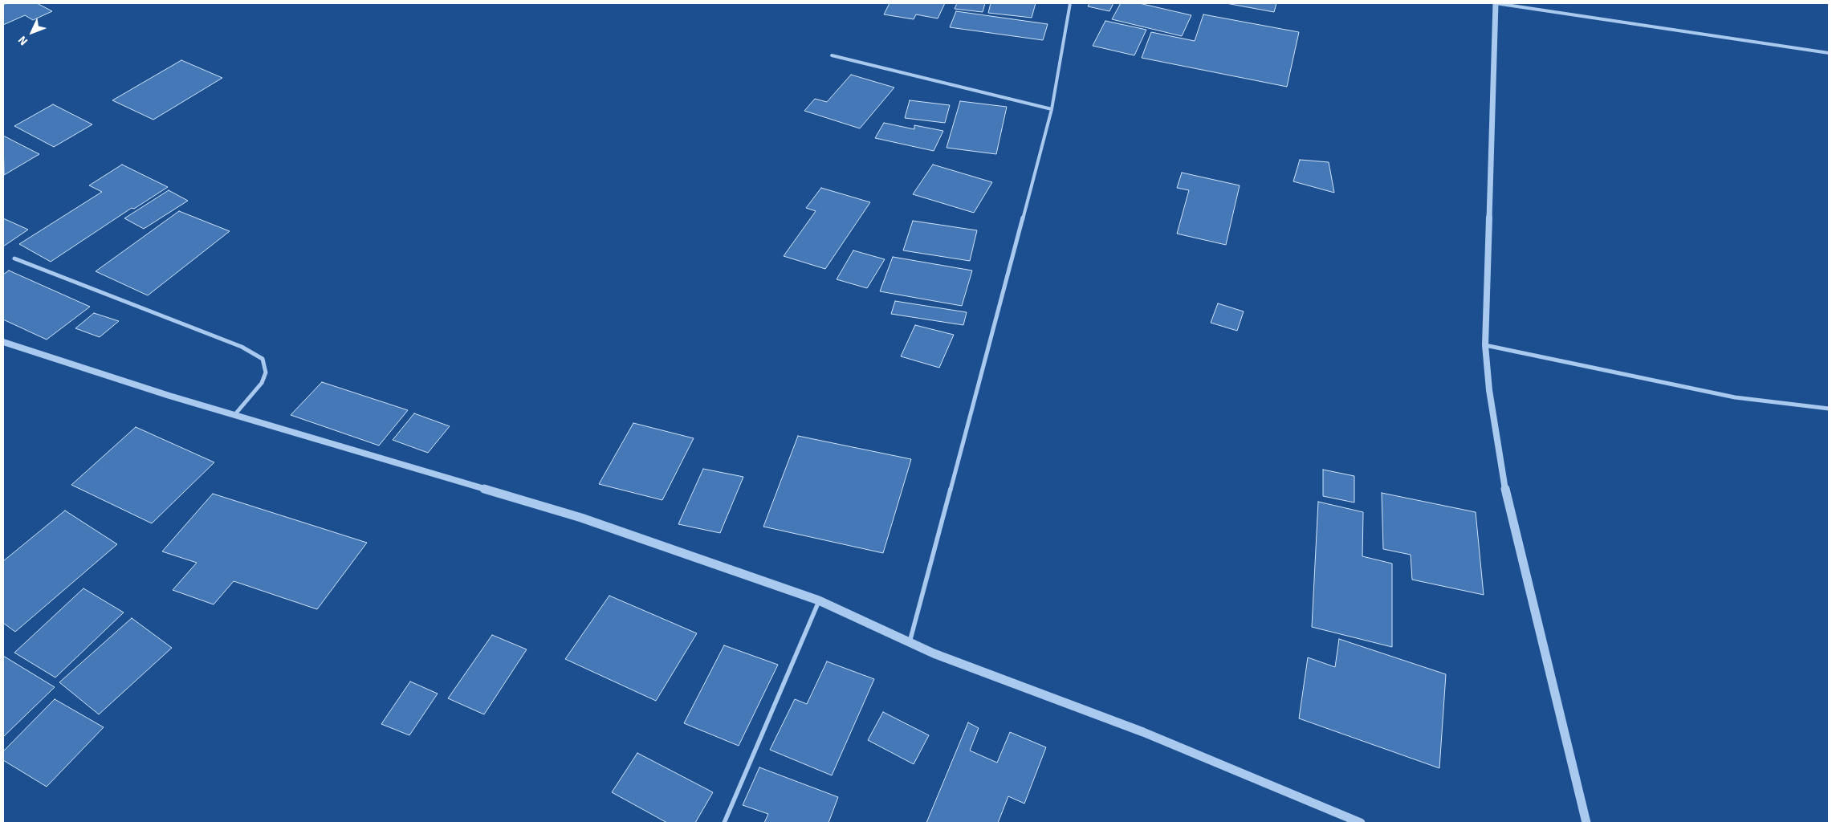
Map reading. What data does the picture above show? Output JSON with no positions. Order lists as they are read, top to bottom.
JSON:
{
  "north": "bottom left"
}
